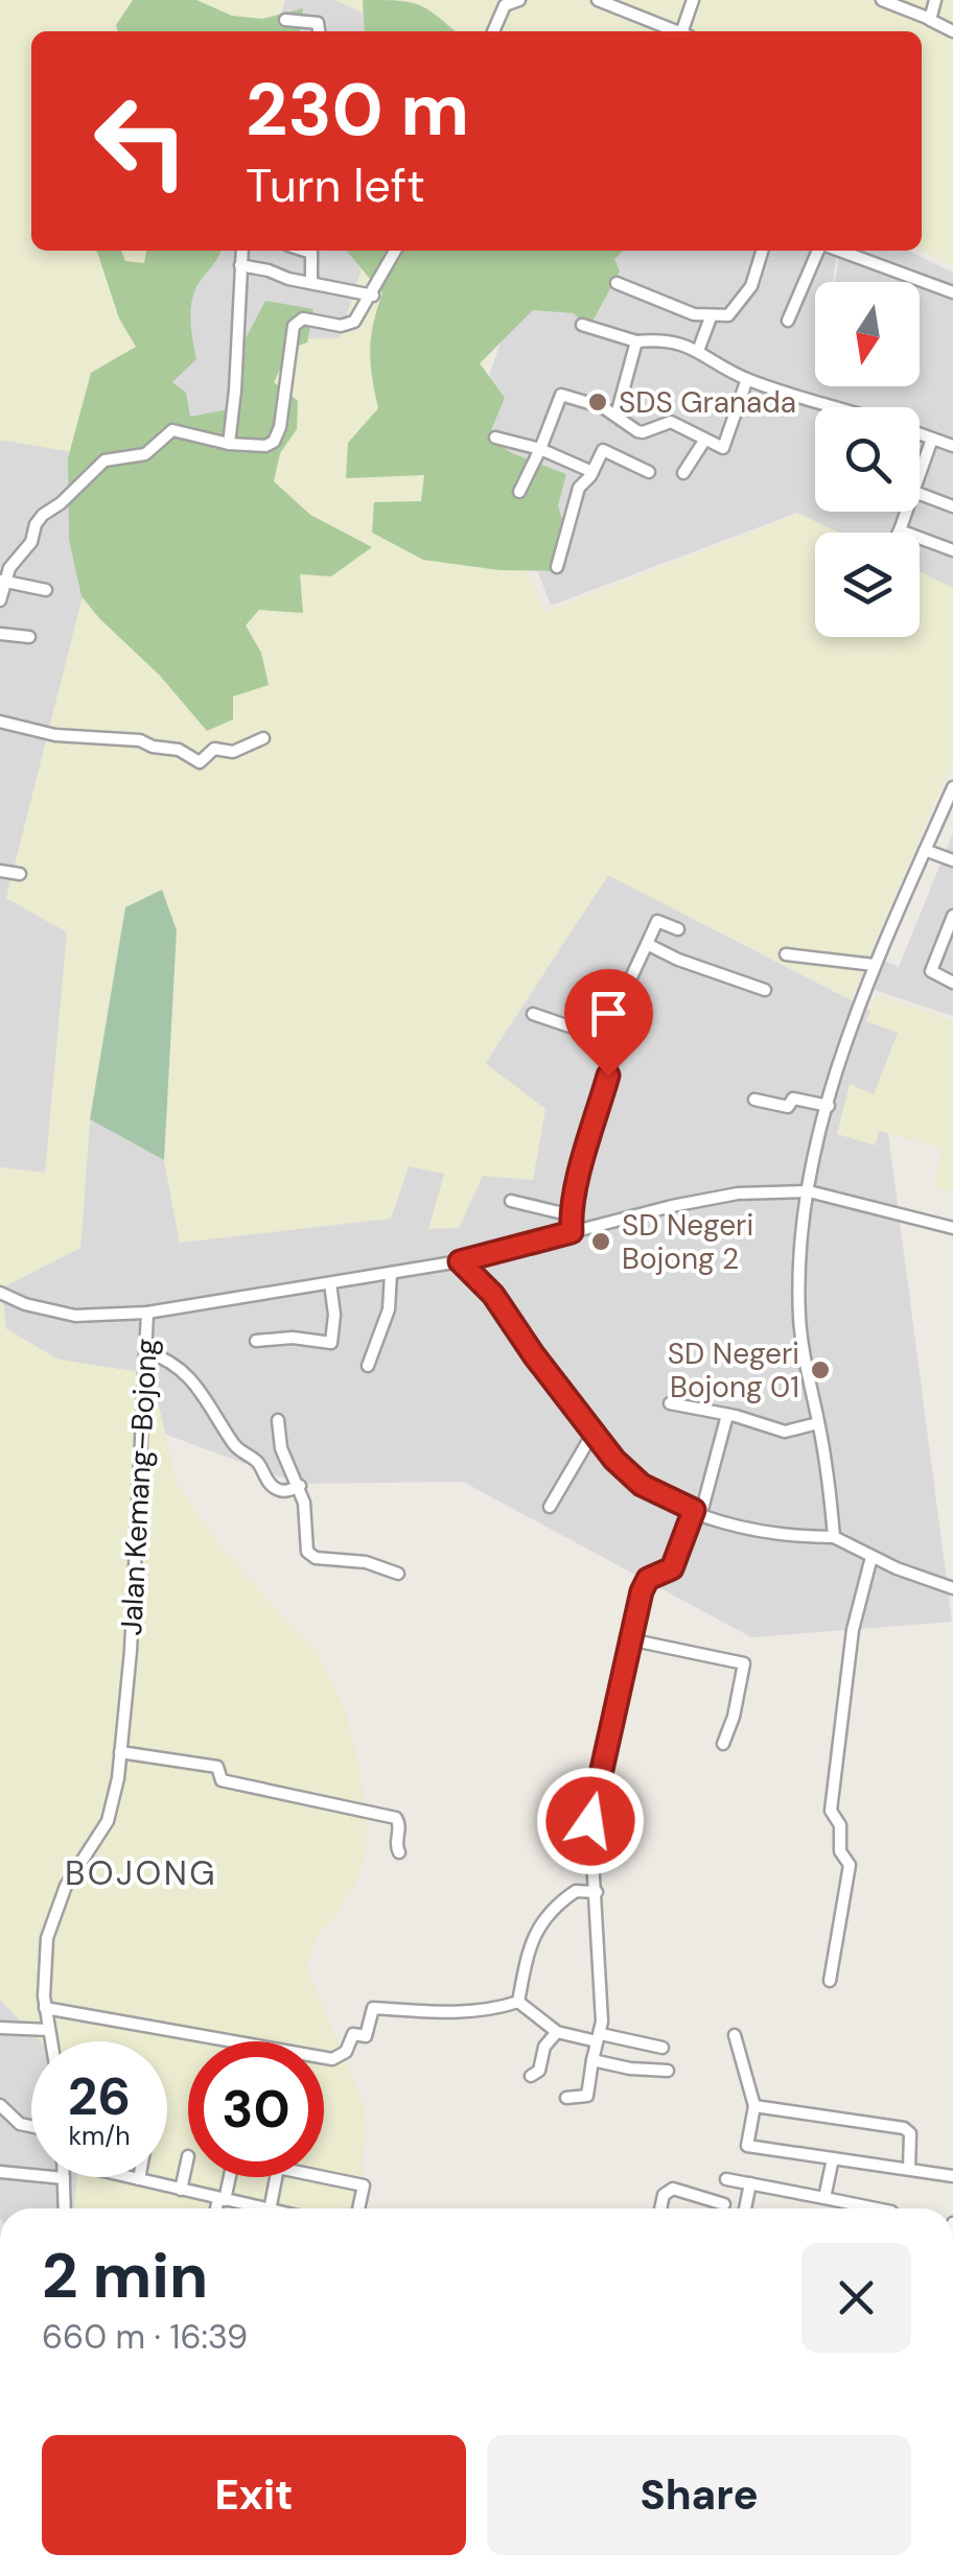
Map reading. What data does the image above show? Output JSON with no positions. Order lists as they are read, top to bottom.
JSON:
{
  "streets": {
    "street": ["Jalan Kemang–Bojong"]
  },
  "districts": ["BOJONG"],
  "places": ["SDS Granada", "SD Negeri Bojong 2", "SD Negeri Bojong 01"],
  "north": "bottom",
  "page": {
    "turn": ["230 m", "Turn left"],
    "speed": "26 km/h",
    "limit": "30",
    "heading": ["2 min", "660 m · 16:39"],
    "buttons": ["Exit", "Share"]
  }
}
